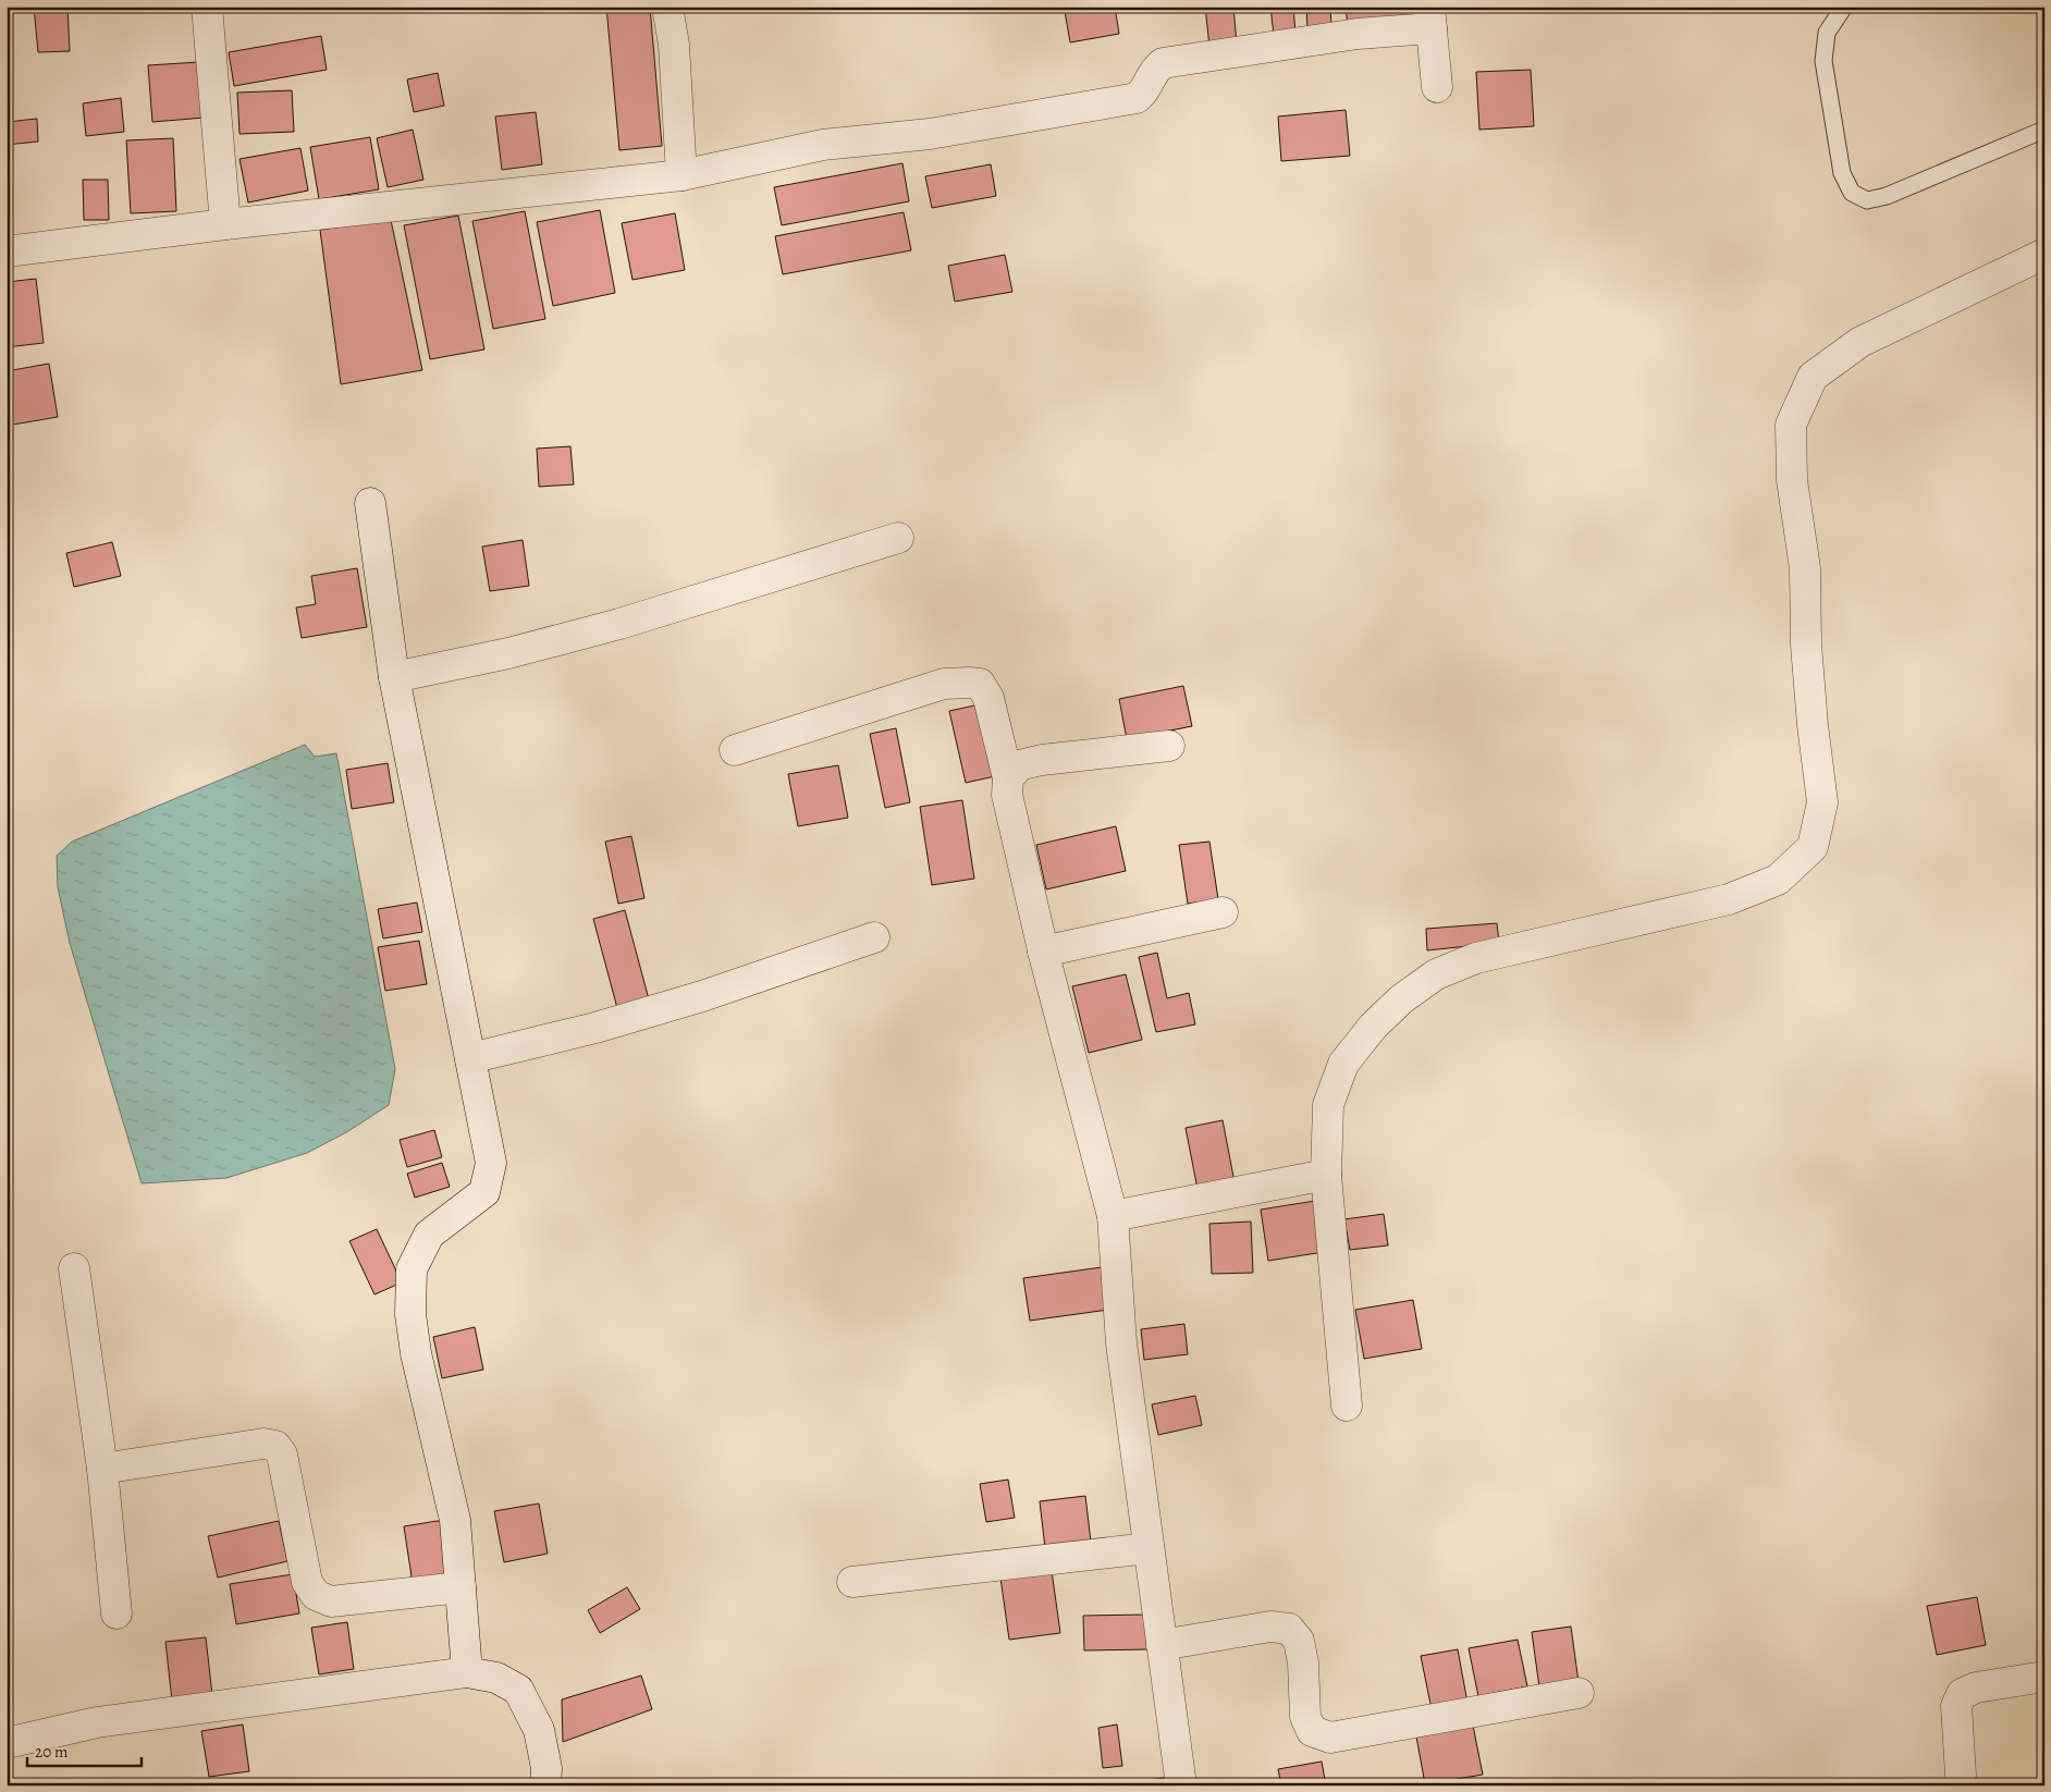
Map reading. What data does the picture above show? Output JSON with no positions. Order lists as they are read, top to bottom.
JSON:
{
  "scale_bar": "20 m"
}
